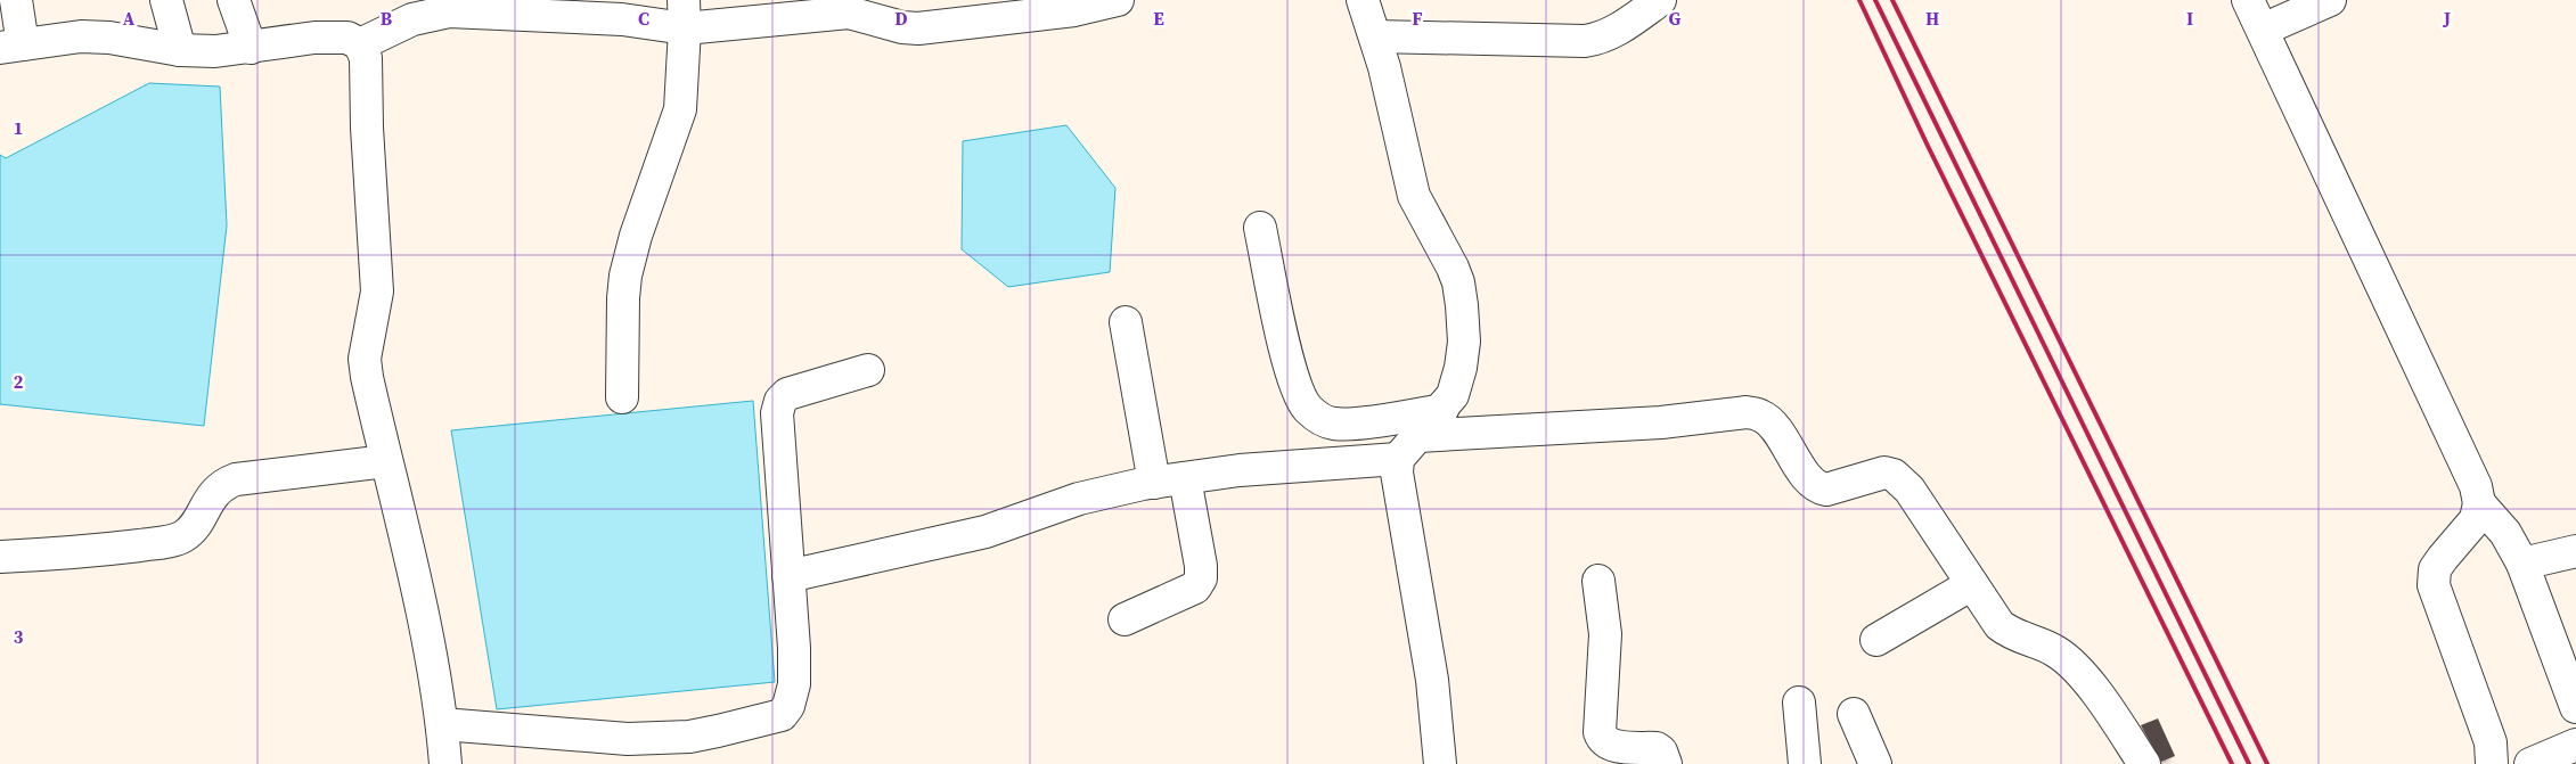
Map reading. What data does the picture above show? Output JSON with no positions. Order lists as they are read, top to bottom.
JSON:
{
  "grid": {
    "columns": [
      "A",
      "B",
      "C",
      "D",
      "E",
      "F",
      "G",
      "H",
      "I",
      "J"
    ],
    "rows": ["1", "2", "3"]
  }
}
